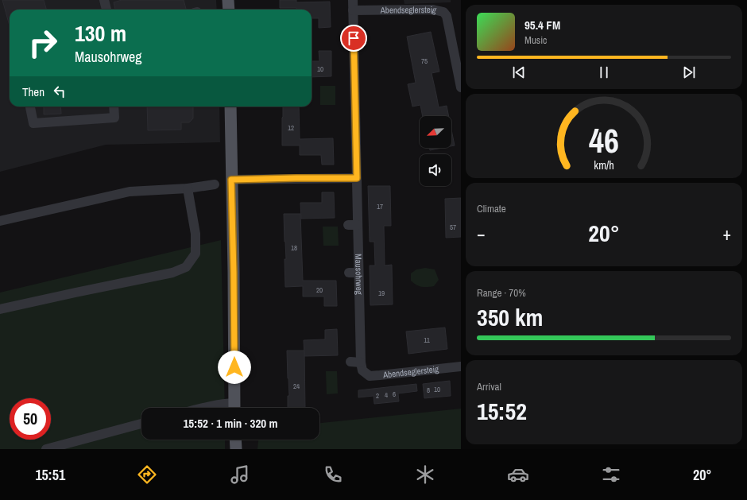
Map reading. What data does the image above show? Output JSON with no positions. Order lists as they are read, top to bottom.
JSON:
{
  "streets": {
    "street": ["Abendseglersteig", "Mausohrweg"]
  },
  "crossings": [
    ["Abendseglersteig", "Mausohrweg"]
  ],
  "house_numbers": [
    "75",
    "10",
    "12",
    "17",
    "57",
    "18",
    "20",
    "19",
    "11",
    "24",
    "10",
    "8",
    "6",
    "4",
    "2"
  ],
  "north": "bottom left",
  "page": {
    "turn": ["130 m", "Mausohrweg"],
    "song": ["95.4 FM", "Music"],
    "then": "Then",
    "tile": [
      "Climate",
      ["Range · 70%", "350 km"],
      ["Arrival", "15:52"]
    ],
    "heat": ["−", "20°", "+"],
    "limit": "50",
    "trip": "15:52 · 1 min · 320 m",
    "tabs": ["15:51", "20°"],
    "gauge": ["46", "km/h"]
  }
}
